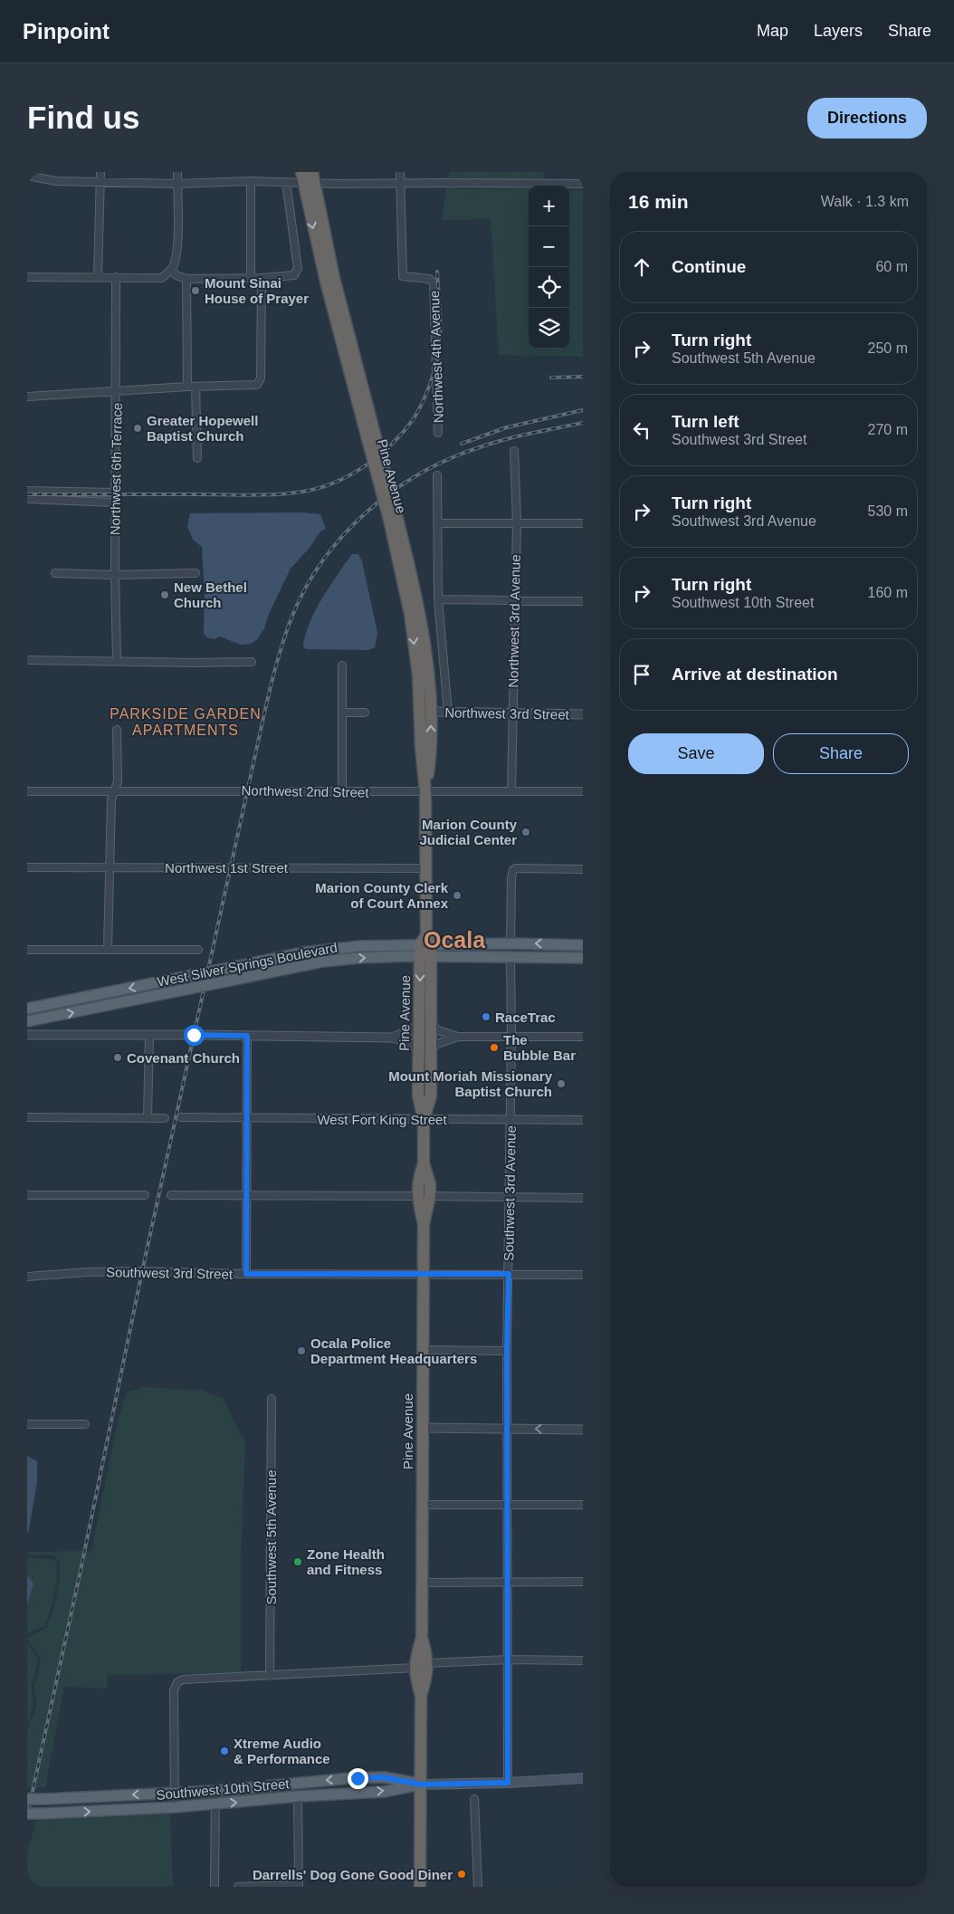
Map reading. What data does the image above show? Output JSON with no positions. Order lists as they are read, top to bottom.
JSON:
{
  "streets": {
    "highway": ["Pine Avenue"],
    "main road": ["West Silver Springs Boulevard", "Southwest 10th Street"],
    "street": [
      "Northwest 4th Avenue",
      "Northwest 6th Terrace",
      "Northwest 3rd Avenue",
      "Northwest 3rd Street",
      "Northwest 2nd Street",
      "Northwest 1st Street",
      "West Fort King Street",
      "Southwest 3rd Avenue",
      "Southwest 3rd Street",
      "Southwest 5th Avenue"
    ]
  },
  "crossings": [
    ["Pine Avenue", "Northwest 3rd Street"],
    ["Pine Avenue", "Northwest 2nd Street"],
    ["Pine Avenue", "Northwest 1st Street"],
    ["Pine Avenue", "West Silver Springs Boulevard"],
    ["Pine Avenue", "West Fort King Street"],
    ["Pine Avenue", "Southwest 3rd Street"],
    ["Pine Avenue", "Southwest 10th Street"],
    ["Northwest 3rd Avenue", "Northwest 3rd Street"],
    ["Northwest 3rd Avenue", "Northwest 2nd Street"],
    ["West Silver Springs Boulevard", "Southwest 3rd Avenue"],
    ["West Fort King Street", "Southwest 3rd Avenue"],
    ["Southwest 3rd Avenue", "Southwest 3rd Street"],
    ["Southwest 3rd Avenue", "Southwest 10th Street"]
  ],
  "districts": ["PARKSIDE GARDEN APARTMENTS", "Ocala"],
  "places": [
    "Mount Sinai House of Prayer",
    "Greater Hopewell Baptist Church",
    "New Bethel Church",
    "Marion County Judicial Center",
    "Marion County Clerk of Court Annex",
    "RaceTrac",
    "The Bubble Bar",
    "Covenant Church",
    "Mount Moriah Missionary Baptist Church",
    "Ocala Police Department Headquarters",
    "Zone Health and Fitness",
    "Xtreme Audio & Performance",
    "Darrells' Dog Gone Good Diner"
  ],
  "page": {
    "header": "Pinpoint",
    "nav": ["Map", "Layers", "Share"],
    "buttons": [
      "Directions",
      ["Save", "Share"]
    ],
    "title": "Find us",
    "heading": ["16 min", "Walk · 1.3 km"],
    "map_buttons": ["+", "−"],
    "list": [
      ["Continue", "60 m"],
      ["Turn right", "Southwest 5th Avenue", "250 m"],
      ["Turn left", "Southwest 3rd Street", "270 m"],
      ["Turn right", "Southwest 3rd Avenue", "530 m"],
      ["Turn right", "Southwest 10th Street", "160 m"],
      "Arrive at destination"
    ]
  }
}
